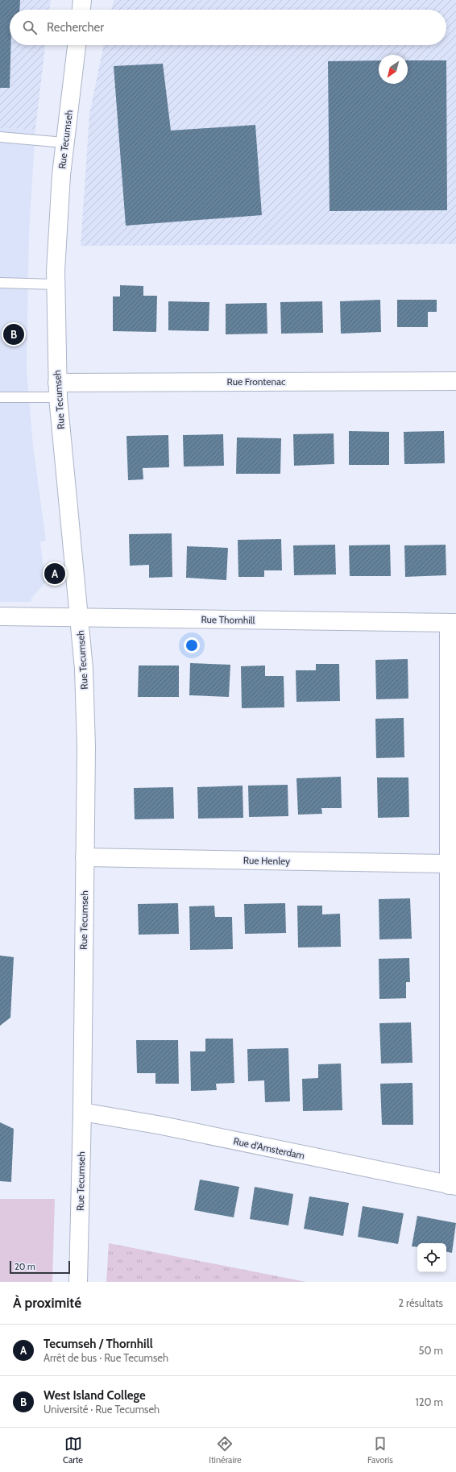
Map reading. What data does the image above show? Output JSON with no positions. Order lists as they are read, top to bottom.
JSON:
{
  "streets": {
    "street": [
      "Rue Tecumseh",
      "Rue Frontenac",
      "Rue Thornhill",
      "Rue Henley",
      "Rue d'Amsterdam"
    ]
  },
  "crossings": [
    ["Rue Tecumseh", "Rue Frontenac"],
    ["Rue Tecumseh", "Rue Thornhill"],
    ["Rue Tecumseh", "Rue Henley"],
    ["Rue Tecumseh", "Rue d'Amsterdam"]
  ],
  "scale_bar": "20 m",
  "north": "bottom left",
  "page": {
    "search": "Rechercher",
    "pins": ["B", "A"],
    "scale": "20 m",
    "heading": ["À proximité", "2 résultats"],
    "list": [
      {
        "mark": "A",
        "name": "Tecumseh / Thornhill",
        "note": "Arrêt de bus · Rue Tecumseh",
        "value": "50 m"
      },
      {
        "mark": "B",
        "name": "West Island College",
        "note": "Université · Rue Tecumseh",
        "value": "120 m"
      }
    ],
    "nav": ["Carte", "Itinéraire", "Favoris"]
  }
}
